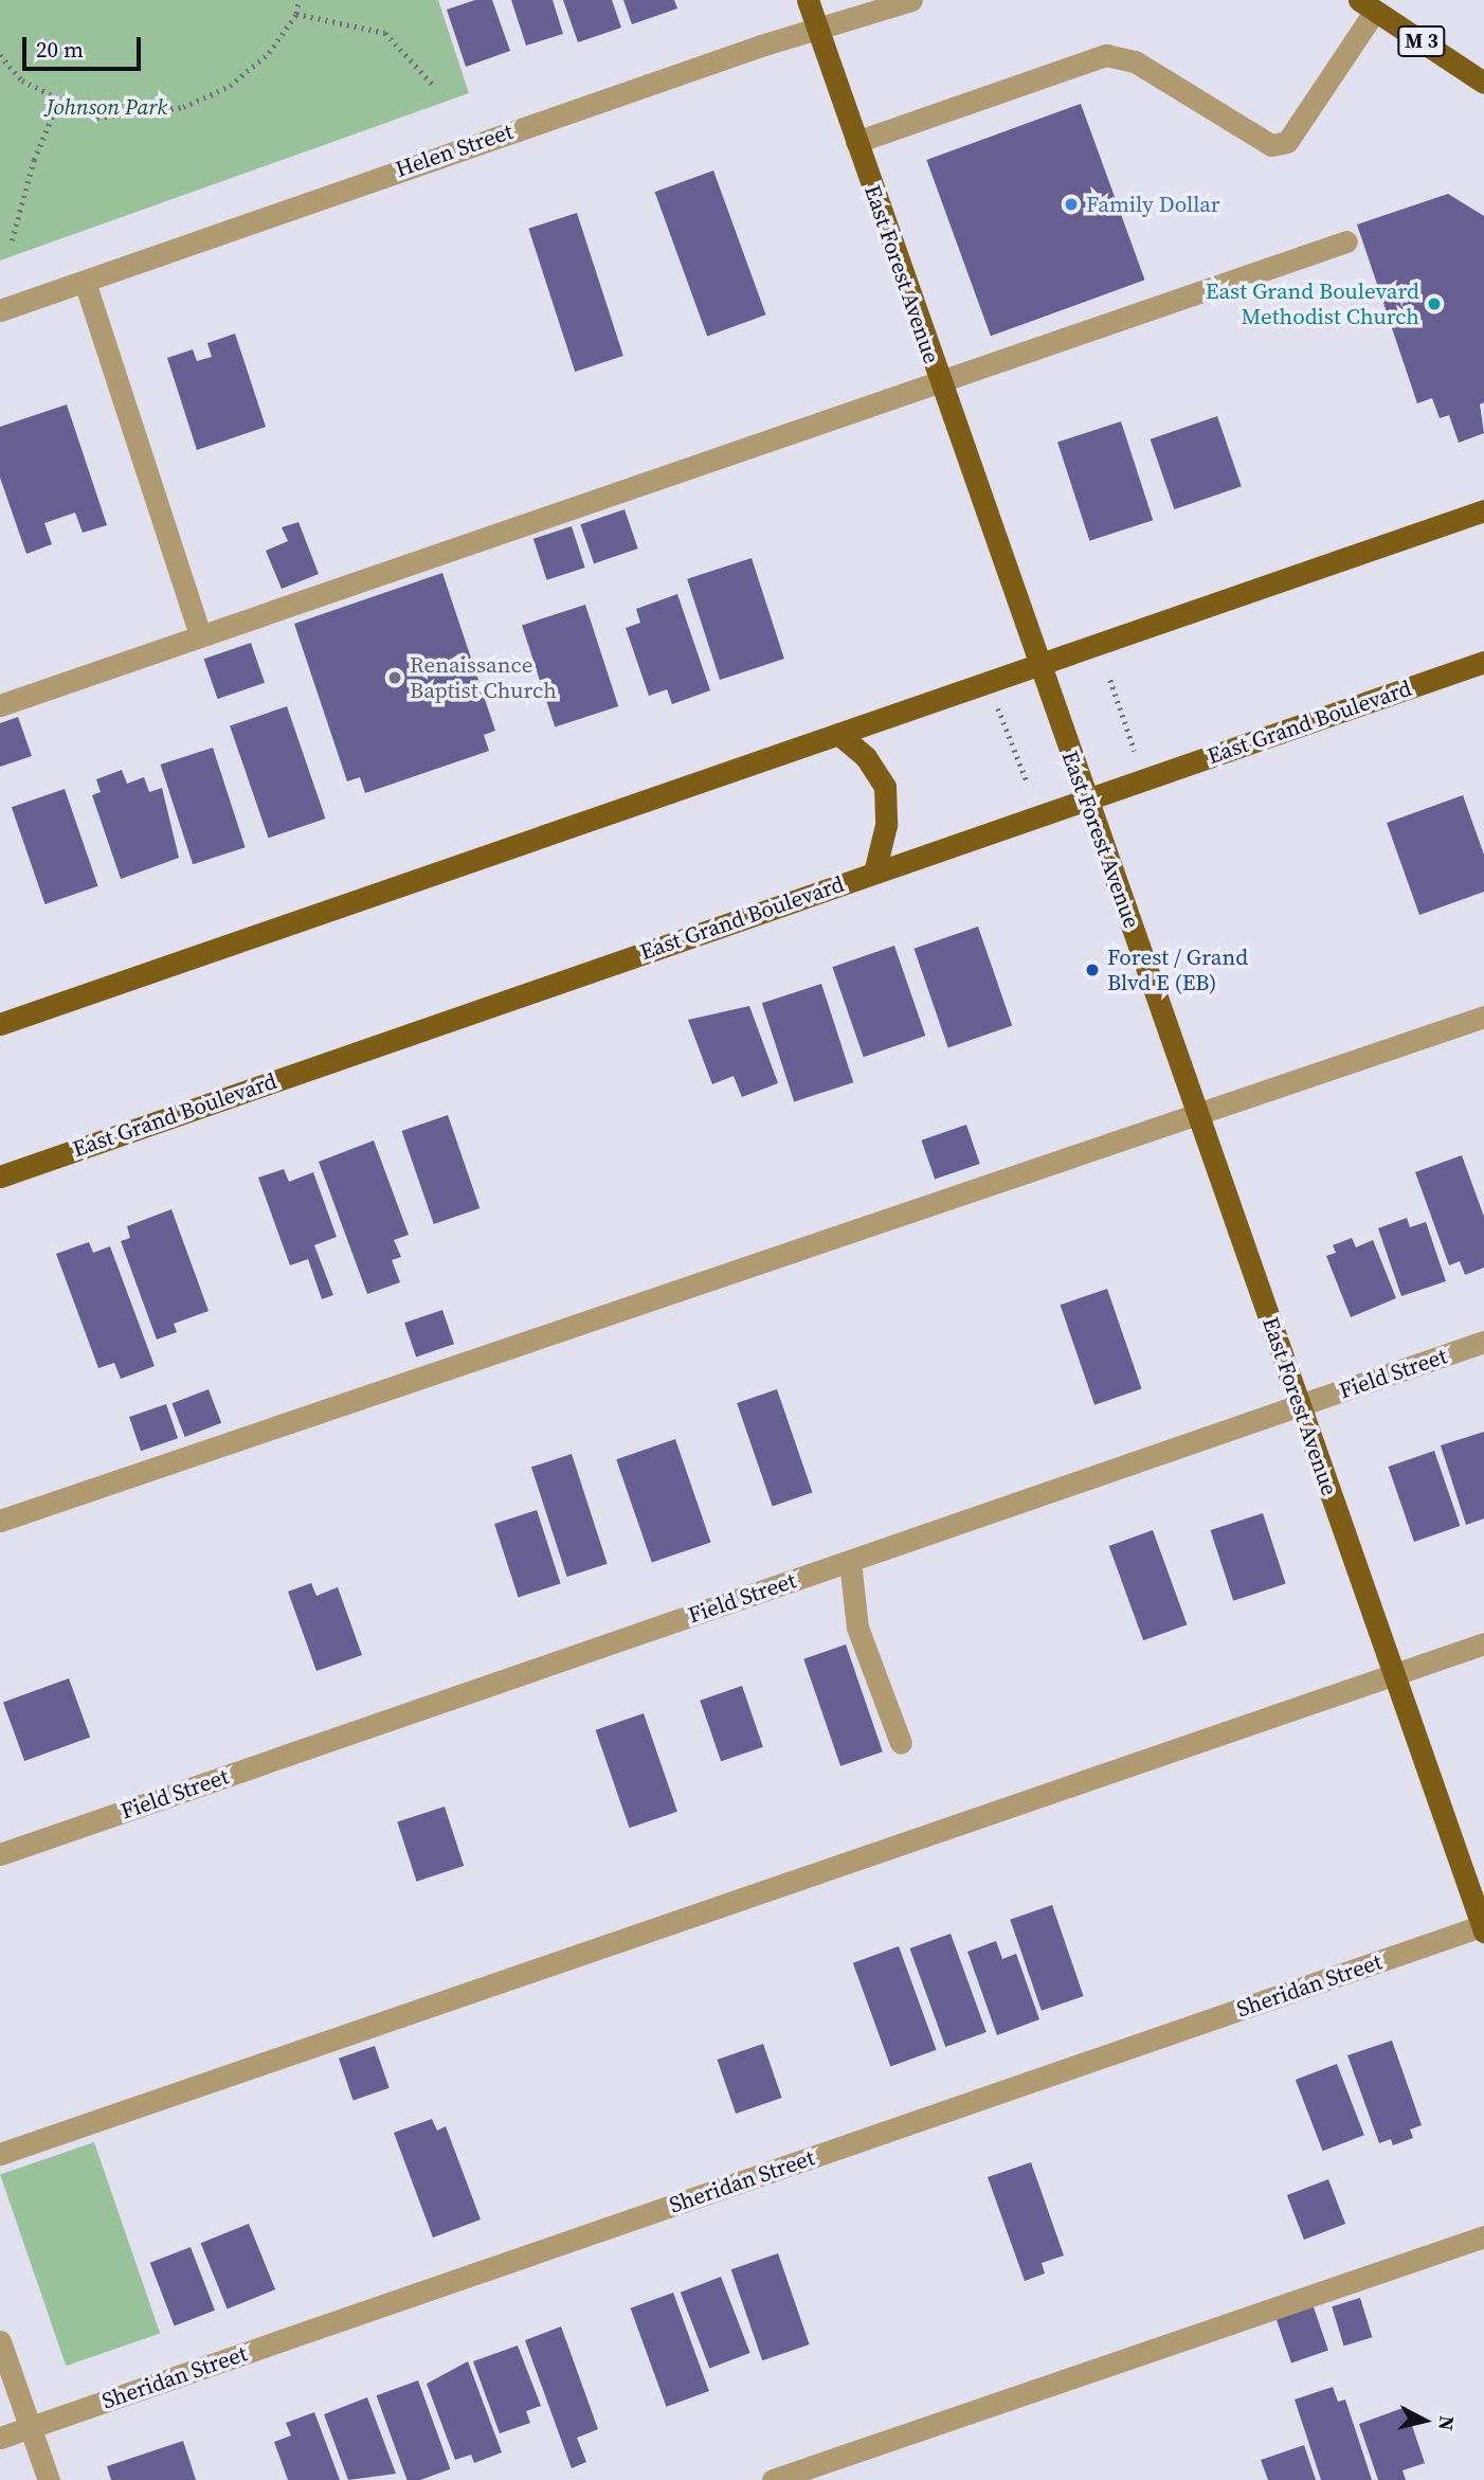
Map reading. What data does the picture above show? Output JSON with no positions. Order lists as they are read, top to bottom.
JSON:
{
  "streets": {
    "main road": ["M 3", "East Forest Avenue", "East Grand Boulevard"],
    "street": ["Helen Street", "Field Street", "Sheridan Street"]
  },
  "crossings": [
    ["Helen Street", "East Forest Avenue"],
    ["East Forest Avenue", "East Grand Boulevard"],
    ["East Forest Avenue", "Field Street"],
    ["East Forest Avenue", "Sheridan Street"]
  ],
  "parks": ["Johnson Park"],
  "places": [
    "Family Dollar",
    "East Grand Boulevard Methodist Church",
    "Renaissance Baptist Church",
    "Forest / Grand Blvd E (EB)"
  ],
  "scale_bar": "20 m",
  "north": "right"
}
